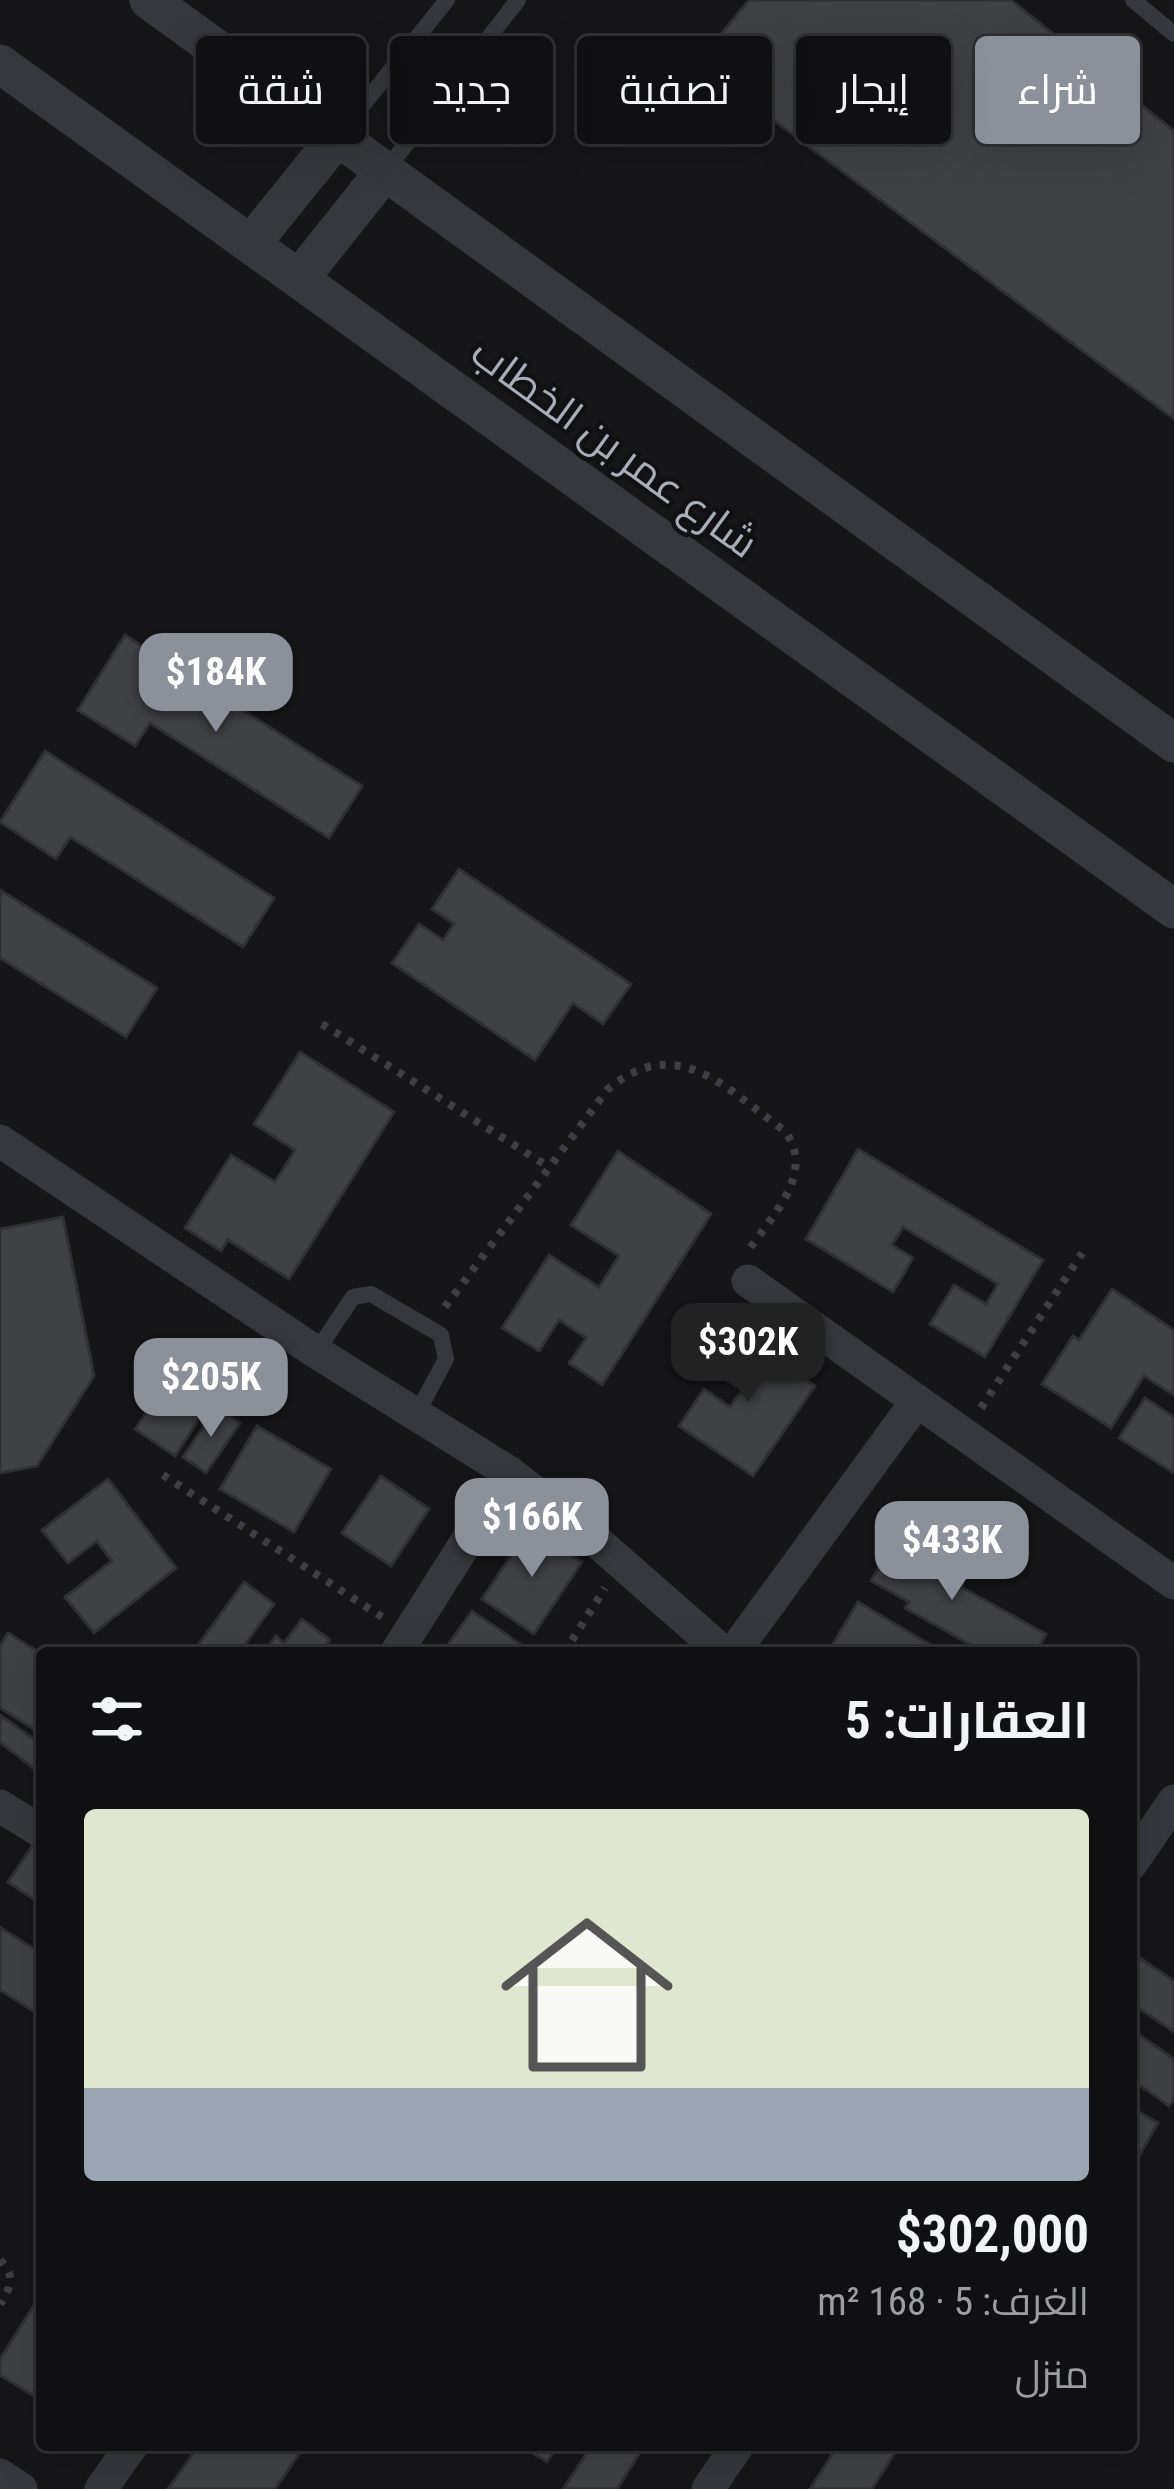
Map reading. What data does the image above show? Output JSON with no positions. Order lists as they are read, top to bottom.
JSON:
{
  "streets": {
    "street": ["شارع عمر بن الخطاب"]
  },
  "page": {
    "chip": [
      "شراء",
      "إيجار",
      "تصفية",
      "جديد",
      "شقة"
    ],
    "price": [
      "$184K",
      "$302K",
      "$205K",
      "$166K",
      "$433K"
    ],
    "heading": "العقارات: 5",
    "list": [
      {
        "name": "$302,000",
        "note": "الغرف: 5 · 168 m² · منزل"
      }
    ]
  }
}
